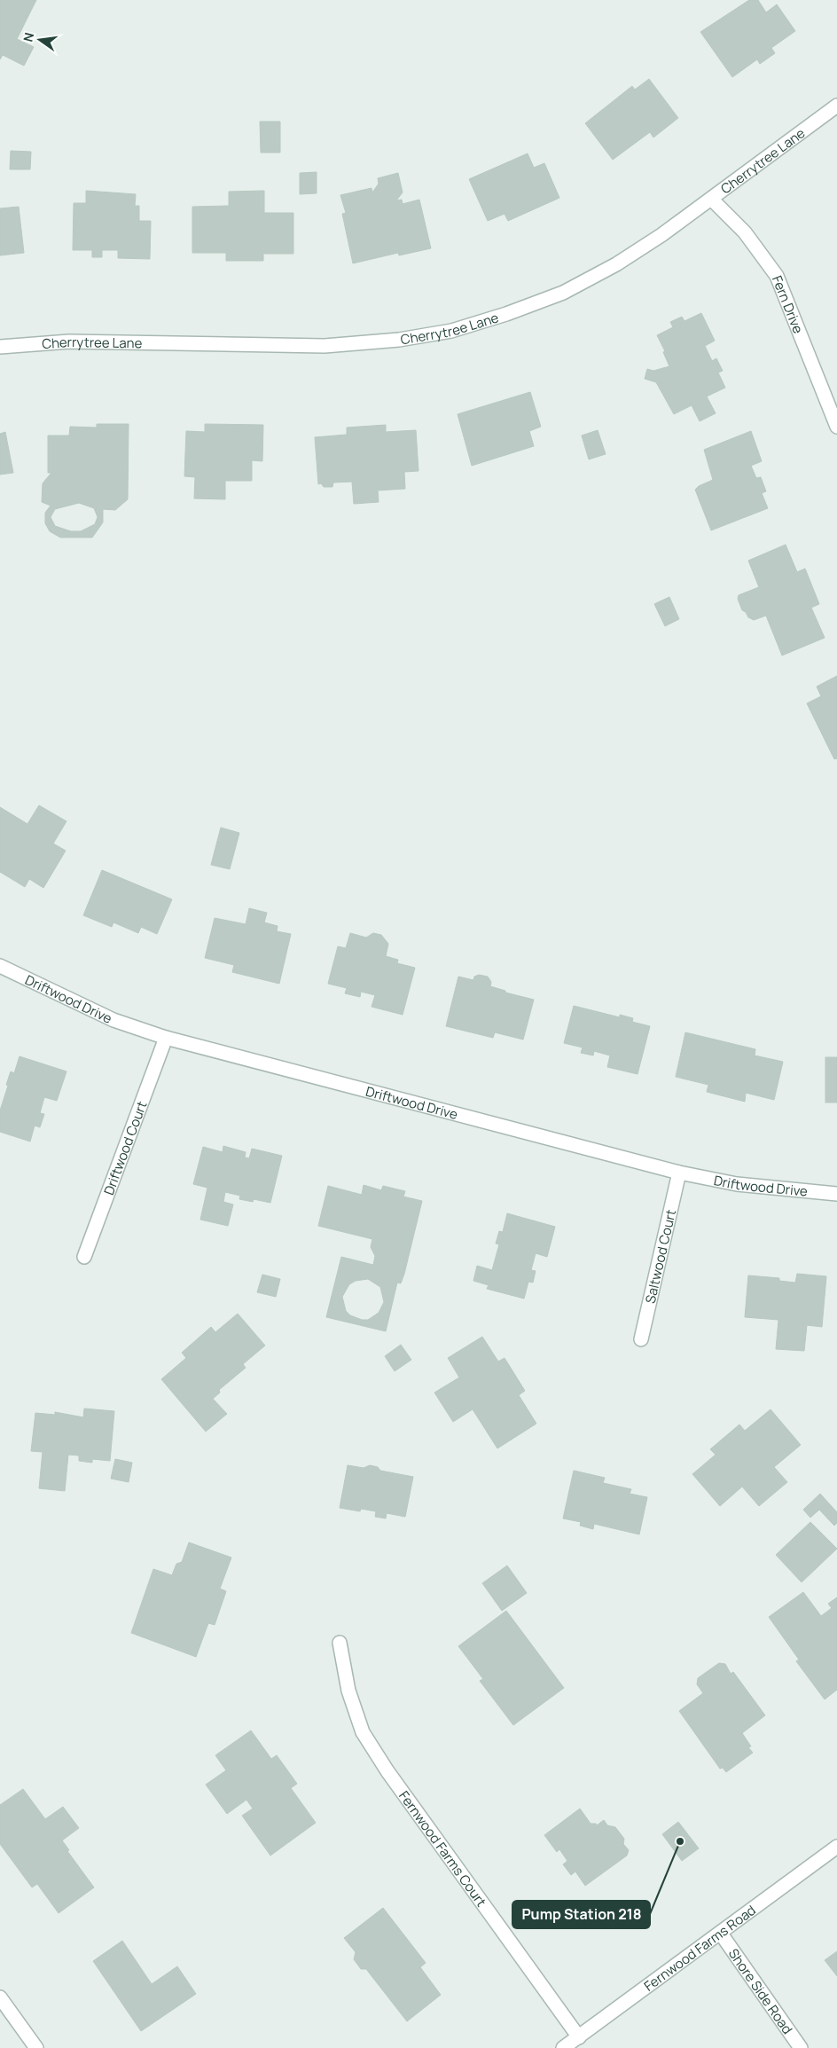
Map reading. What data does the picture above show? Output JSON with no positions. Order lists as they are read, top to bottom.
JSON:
{
  "streets": {
    "street": [
      "Cherrytree Lane",
      "Fern Drive",
      "Driftwood Drive",
      "Driftwood Court",
      "Saltwood Court",
      "Fernwood Farms Court",
      "Fernwood Farms Road",
      "Shore Side Road"
    ]
  },
  "crossings": [
    ["Cherrytree Lane", "Fern Drive"],
    ["Driftwood Drive", "Driftwood Court"],
    ["Driftwood Drive", "Saltwood Court"],
    ["Fernwood Farms Court", "Fernwood Farms Road"],
    ["Fernwood Farms Road", "Shore Side Road"]
  ],
  "places": ["Pump Station 218"],
  "north": "left"
}
